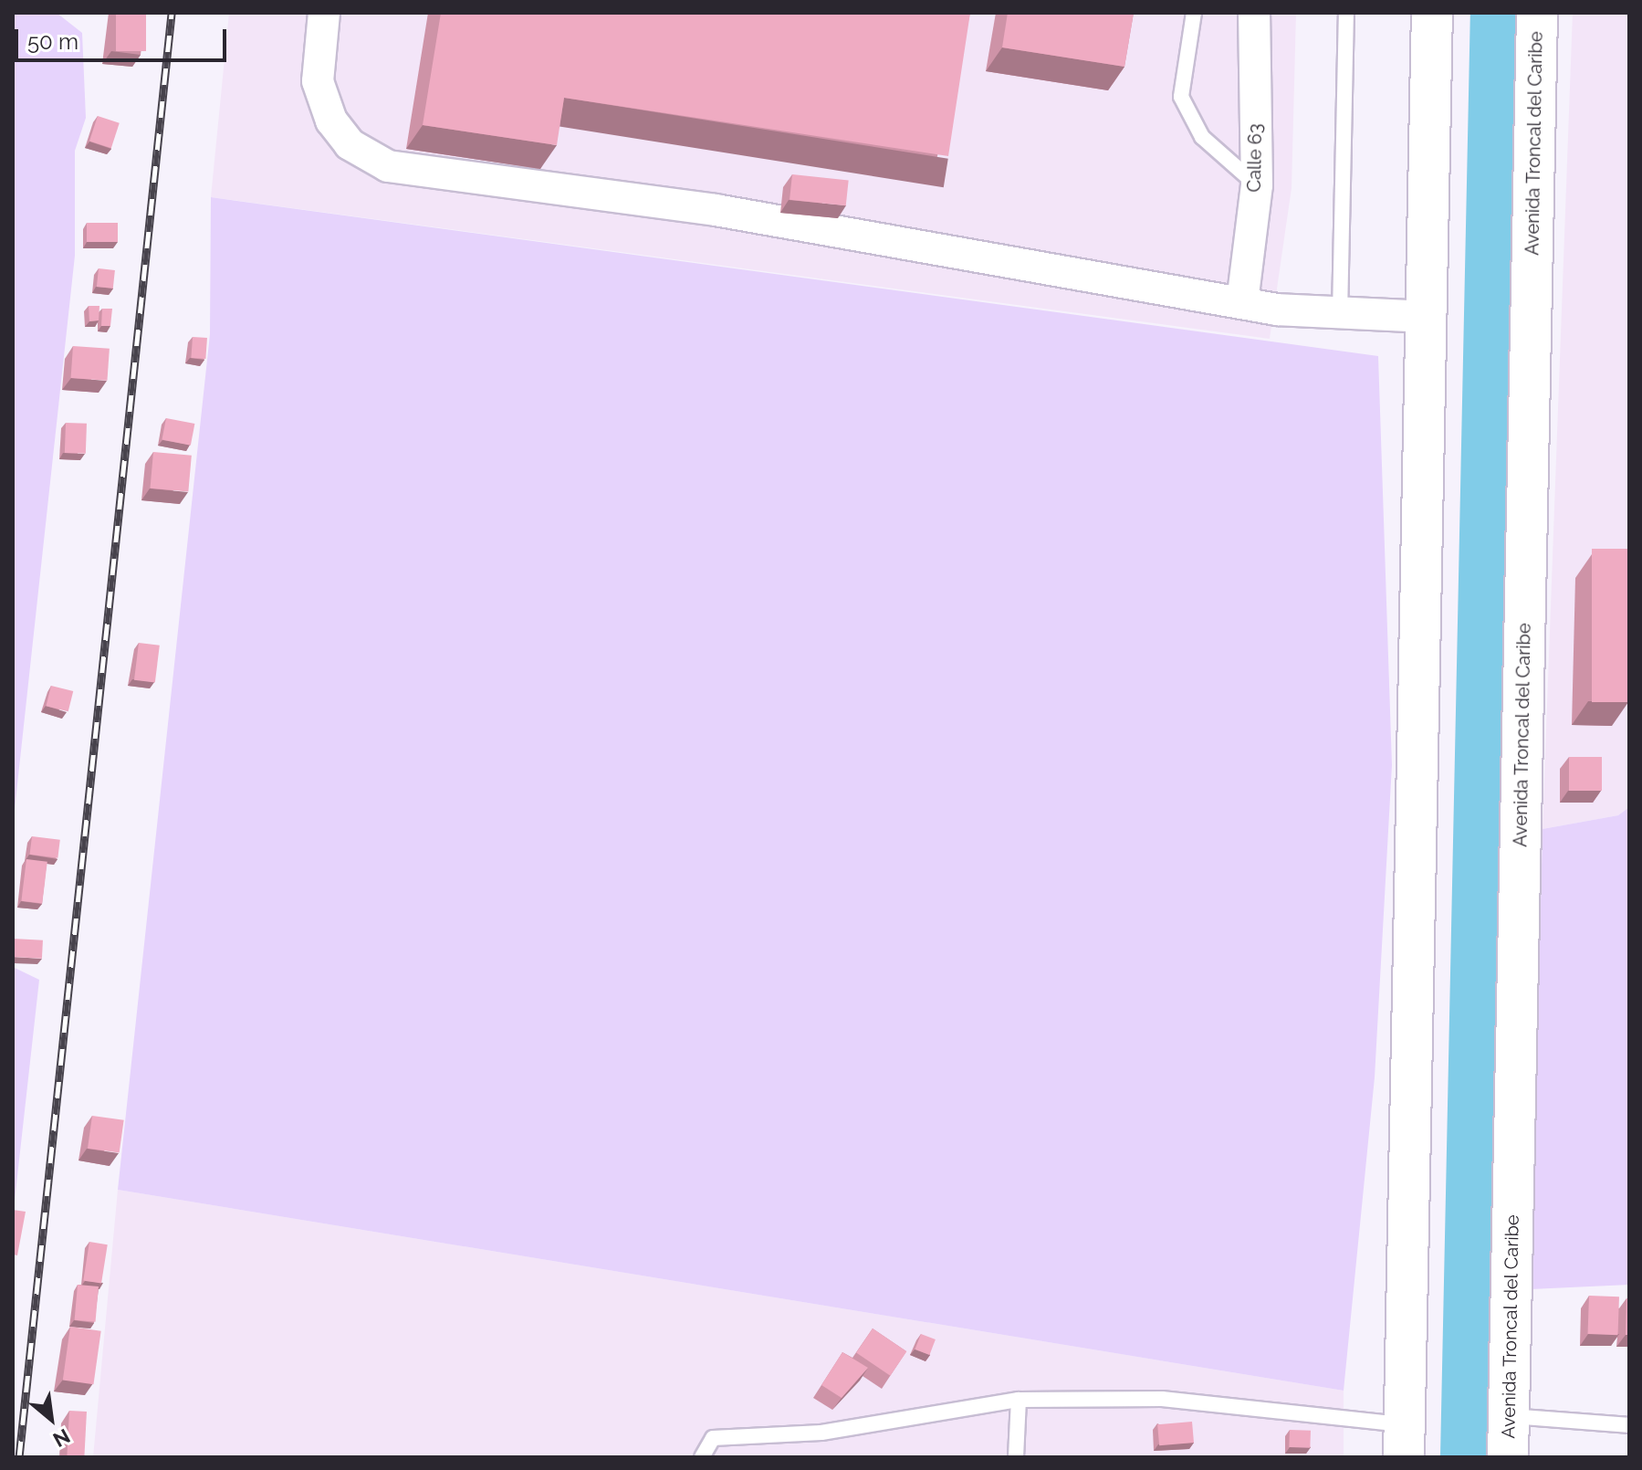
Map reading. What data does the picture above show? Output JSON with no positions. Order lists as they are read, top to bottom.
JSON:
{
  "streets": {
    "highway": ["Avenida Troncal del Caribe"],
    "street": ["Calle 63"]
  },
  "scale_bar": "50 m",
  "north": "bottom right"
}
